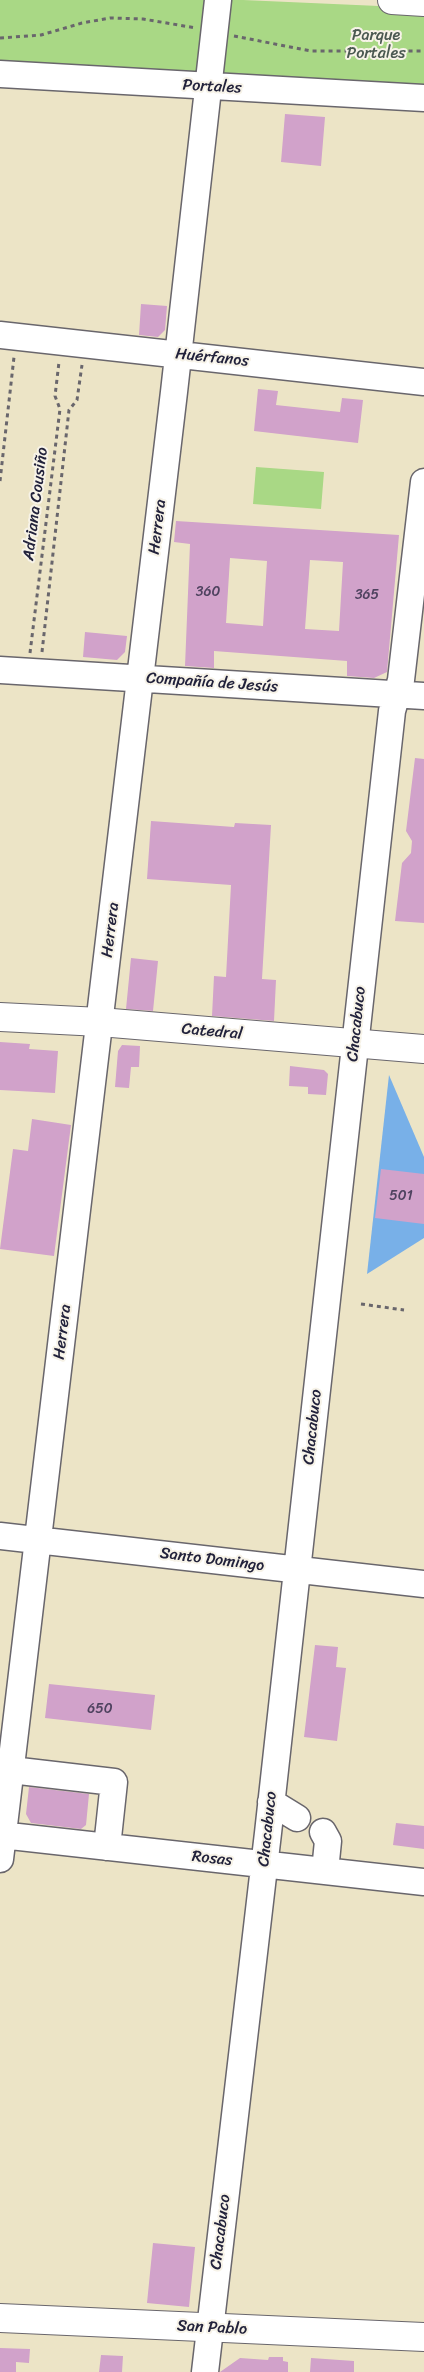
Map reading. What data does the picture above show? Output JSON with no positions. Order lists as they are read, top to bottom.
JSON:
{
  "streets": {
    "main road": ["Catedral", "San Pablo"],
    "street": [
      "Portales",
      "Huérfanos",
      "Herrera",
      "Compañía de Jesús",
      "Chacabuco",
      "Santo Domingo",
      "Rosas"
    ],
    "path": ["Adriana Cousiño"]
  },
  "crossings": [
    ["Portales", "Herrera"],
    ["Huérfanos", "Adriana Cousiño"],
    ["Huérfanos", "Herrera"],
    ["Adriana Cousiño", "Compañía de Jesús"],
    ["Herrera", "Compañía de Jesús"],
    ["Herrera", "Catedral"],
    ["Herrera", "Santo Domingo"],
    ["Herrera", "Rosas"],
    ["Compañía de Jesús", "Chacabuco"],
    ["Chacabuco", "Catedral"],
    ["Chacabuco", "Santo Domingo"],
    ["Chacabuco", "Rosas"],
    ["Chacabuco", "San Pablo"]
  ],
  "parks": ["Parque Portales"],
  "house_numbers": [
    "360",
    "365",
    "501",
    "650"
  ]
}
